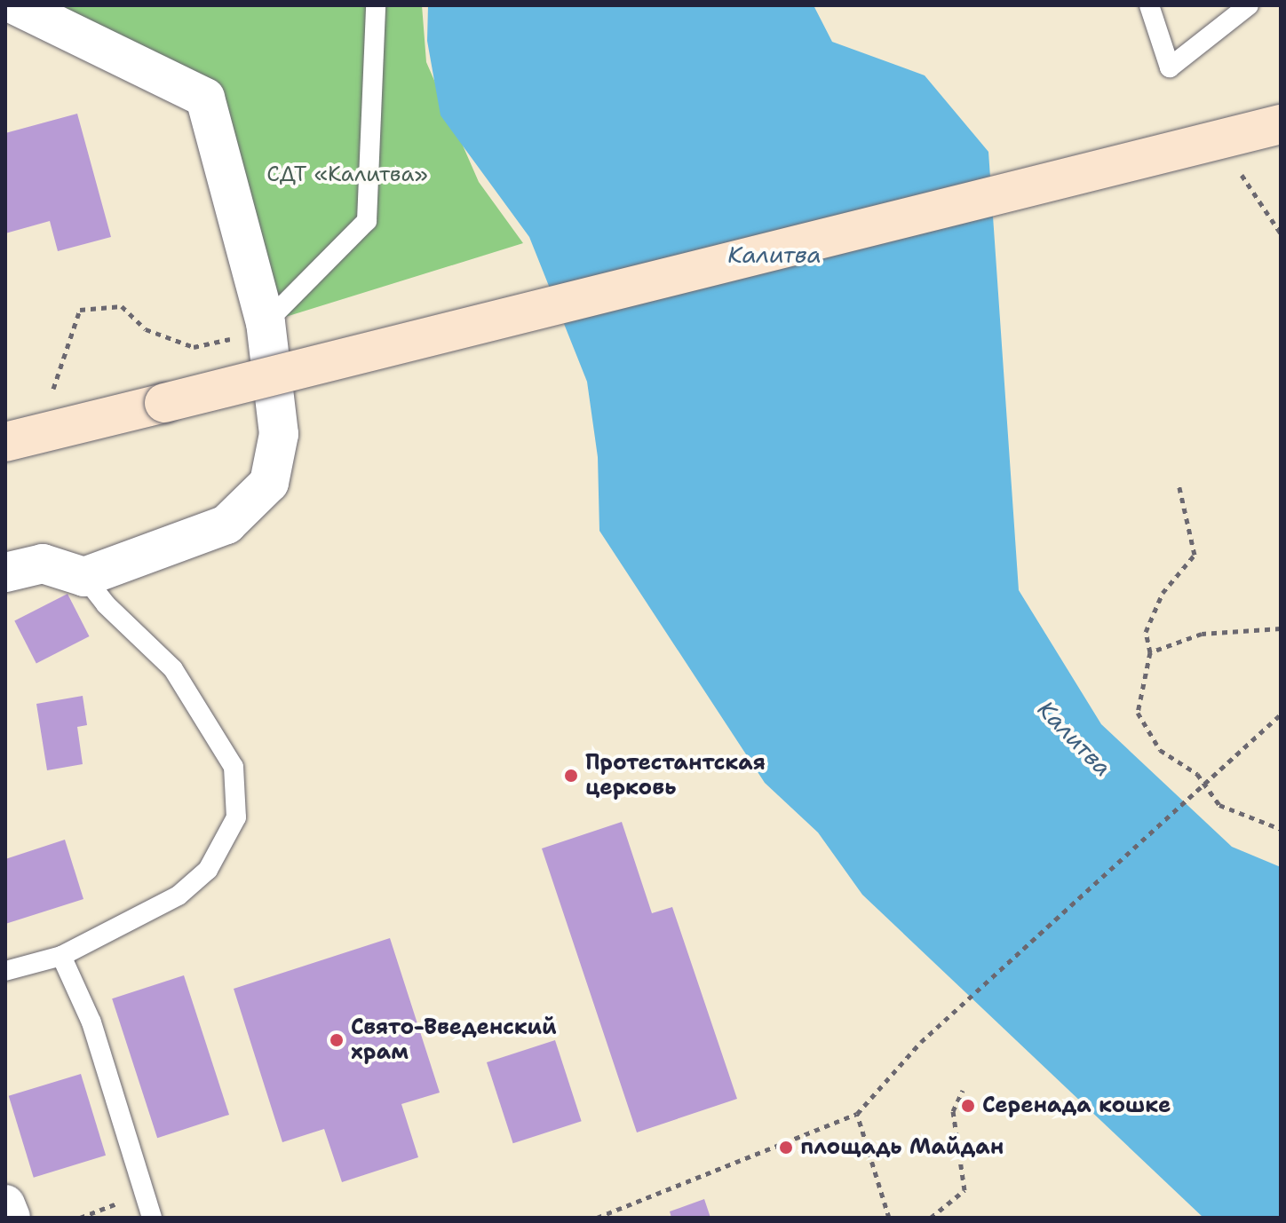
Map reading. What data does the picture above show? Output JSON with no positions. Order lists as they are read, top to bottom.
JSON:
{
  "water": ["Калитва"],
  "parks": ["СДТ «Калитва»"],
  "places": [
    "Протестантская церковь",
    "Свято-Введенский храм",
    "Серенада кошке",
    "площадь Майдан"
  ]
}
